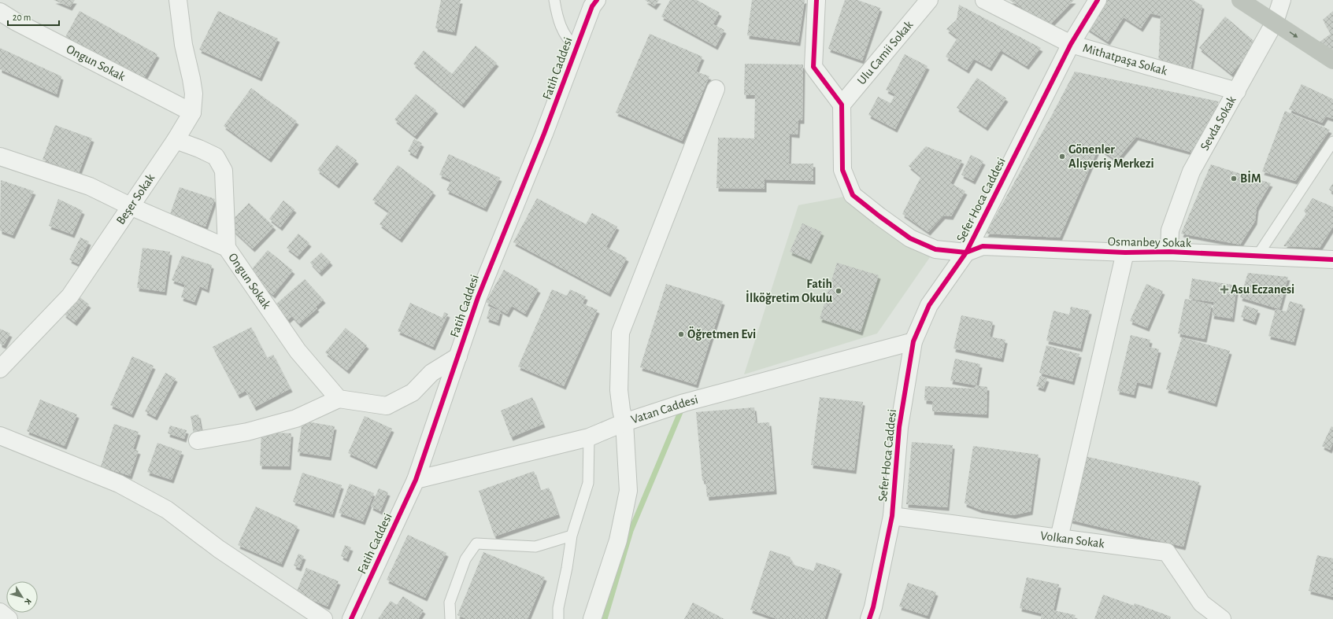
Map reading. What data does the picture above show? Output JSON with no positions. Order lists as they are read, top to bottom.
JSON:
{
  "streets": {
    "street": [
      "Ulu Camii Sokak",
      "Mithatpaşa Sokak",
      "Ongun Sokak",
      "Fatih Caddesi",
      "Sevda Sokak",
      "Beşer Sokak",
      "Sefer Hoca Caddesi",
      "Osmanbey Sokak",
      "Vatan Caddesi",
      "Volkan Sokak"
    ]
  },
  "crossings": [
    ["Mithatpaşa Sokak", "Sevda Sokak"],
    ["Mithatpaşa Sokak", "Sefer Hoca Caddesi"],
    ["Ongun Sokak", "Beşer Sokak"],
    ["Fatih Caddesi", "Vatan Caddesi"],
    ["Sevda Sokak", "Osmanbey Sokak"],
    ["Sefer Hoca Caddesi", "Osmanbey Sokak"],
    ["Sefer Hoca Caddesi", "Vatan Caddesi"],
    ["Sefer Hoca Caddesi", "Volkan Sokak"]
  ],
  "places": {
    "other": [
      "Gönenler Alışveriş Merkezi",
      "BİM",
      "Fatih İlköğretim Okulu",
      "Öğretmen Evi"
    ],
    "health": ["Asu Eczanesi"]
  },
  "scale_bar": "20 m",
  "north": "bottom right"
}
